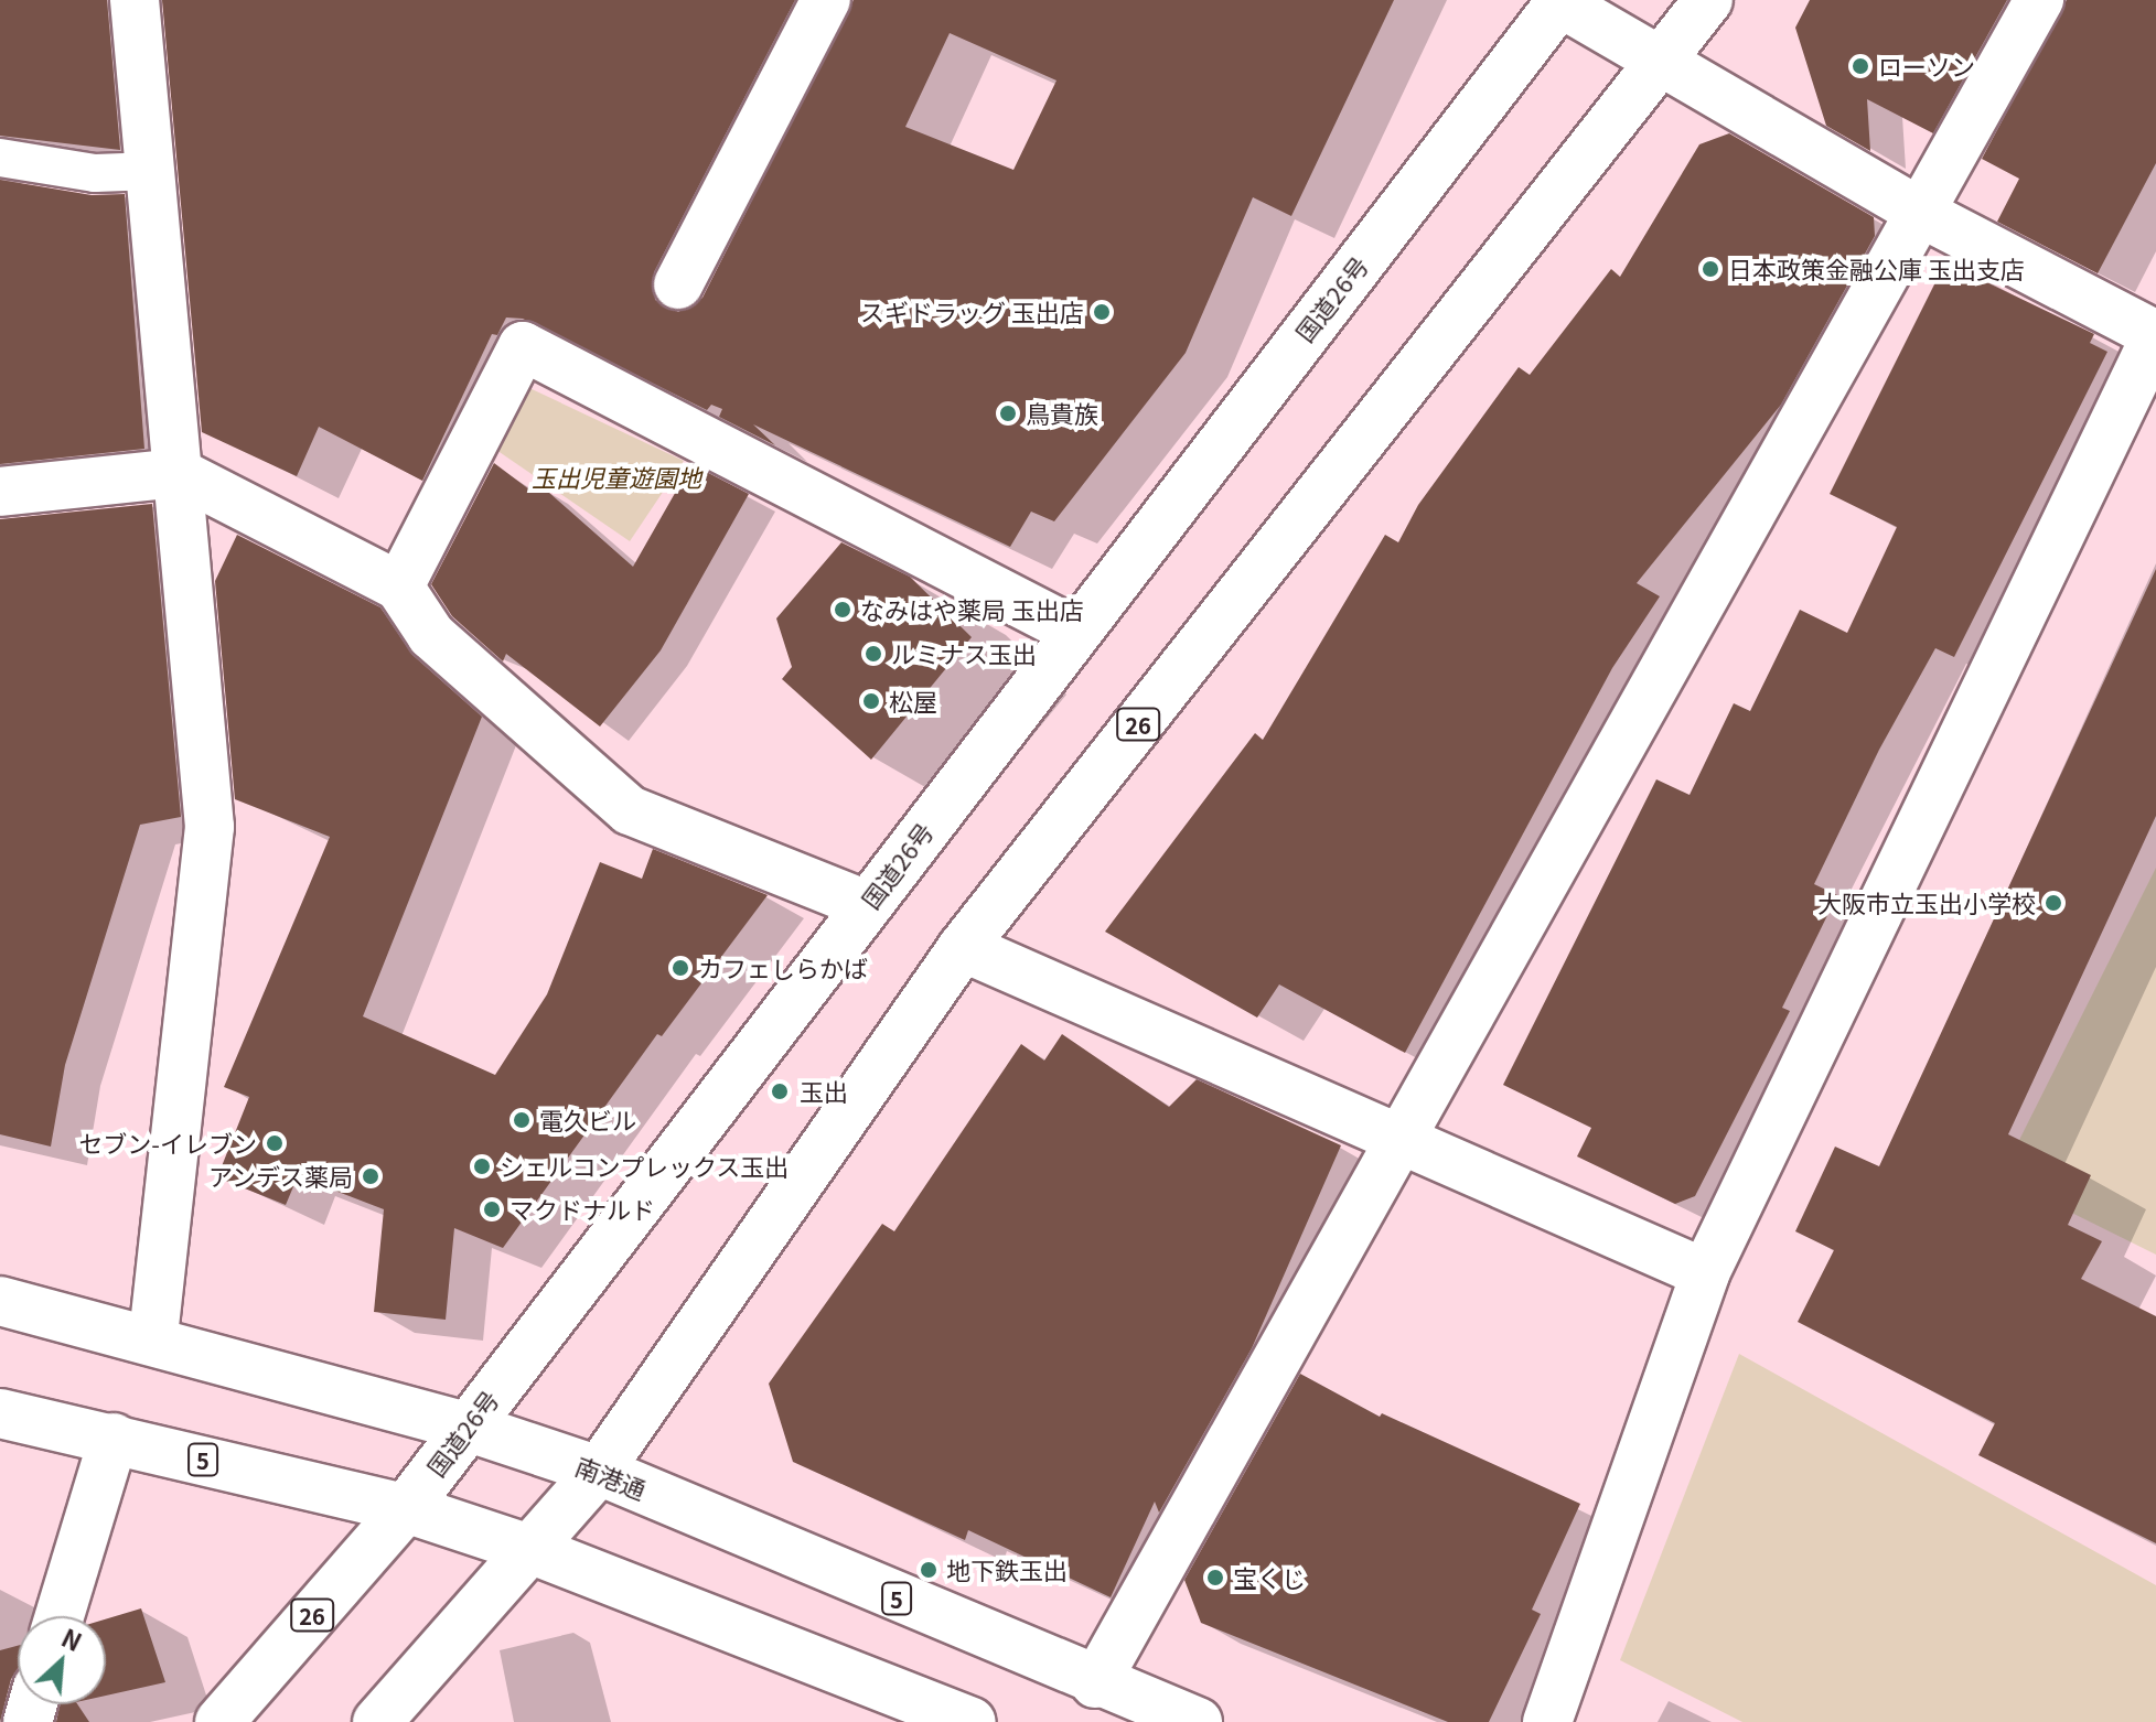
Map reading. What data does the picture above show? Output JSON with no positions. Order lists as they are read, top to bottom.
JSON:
{
  "streets": {
    "main road": [
      "国道26号",
      "26",
      "5",
      "南港通"
    ]
  },
  "crossings": [
    ["国道26号", "5"],
    ["国道26号", "南港通"],
    ["26", "5"],
    ["26", "南港通"]
  ],
  "parks": ["玉出児童遊園地"],
  "places": [
    "ローソン",
    "日本政策金融公庫 玉出支店",
    "スギドラッグ 玉出店",
    "鳥貴族",
    "なみはや薬局 玉出店",
    "ルミナス玉出",
    "松屋",
    "大阪市立玉出小学校",
    "カフェしらかば",
    "玉出",
    "電久ビル",
    "セブン-イレブン",
    "シェルコンプレックス玉出",
    "アンデス薬局",
    "マクドナルド",
    "地下鉄玉出",
    "宝くじ"
  ],
  "north": "top right"
}
